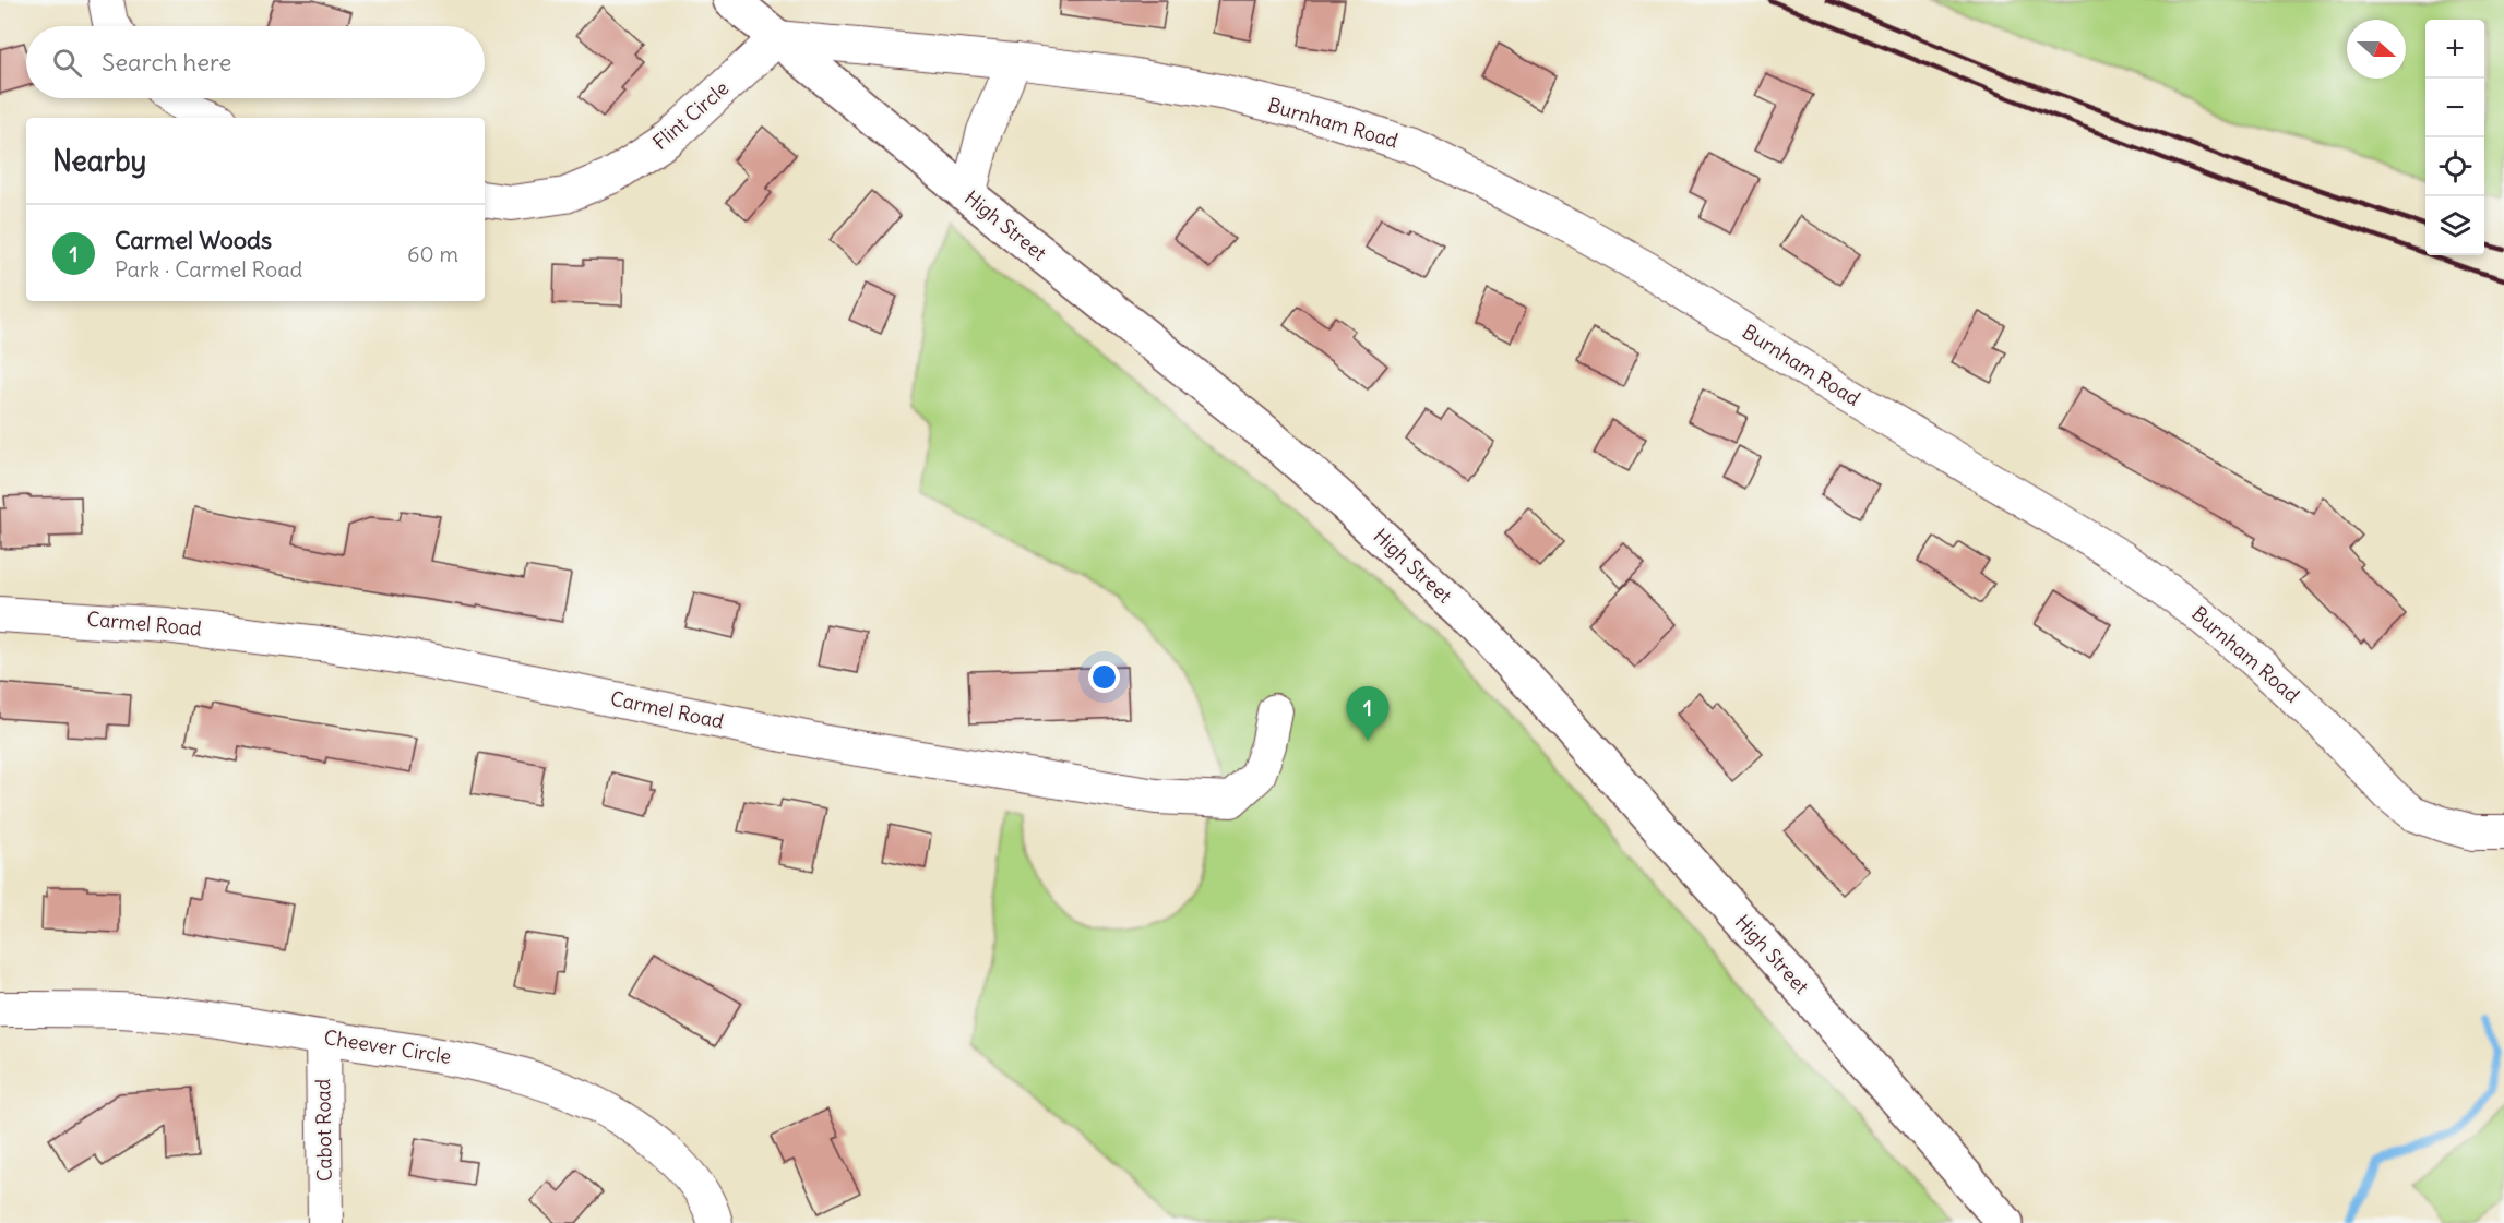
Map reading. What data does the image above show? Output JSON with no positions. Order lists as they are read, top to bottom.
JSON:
{
  "streets": {
    "main road": ["High Street"],
    "street": [
      "Flint Circle",
      "Burnham Road",
      "Carmel Road",
      "Cheever Circle",
      "Cabot Road"
    ]
  },
  "crossings": [
    ["Flint Circle", "Burnham Road"],
    ["Flint Circle", "High Street"],
    ["Burnham Road", "High Street"],
    ["Cheever Circle", "Cabot Road"]
  ],
  "north": "right",
  "page": {
    "map_buttons": ["+", "−"],
    "search": "Search here",
    "heading": "Nearby",
    "list": [
      {
        "mark": "1",
        "name": "Carmel Woods",
        "note": "Park · Carmel Road",
        "value": "60 m"
      }
    ],
    "pins": "1"
  }
}
